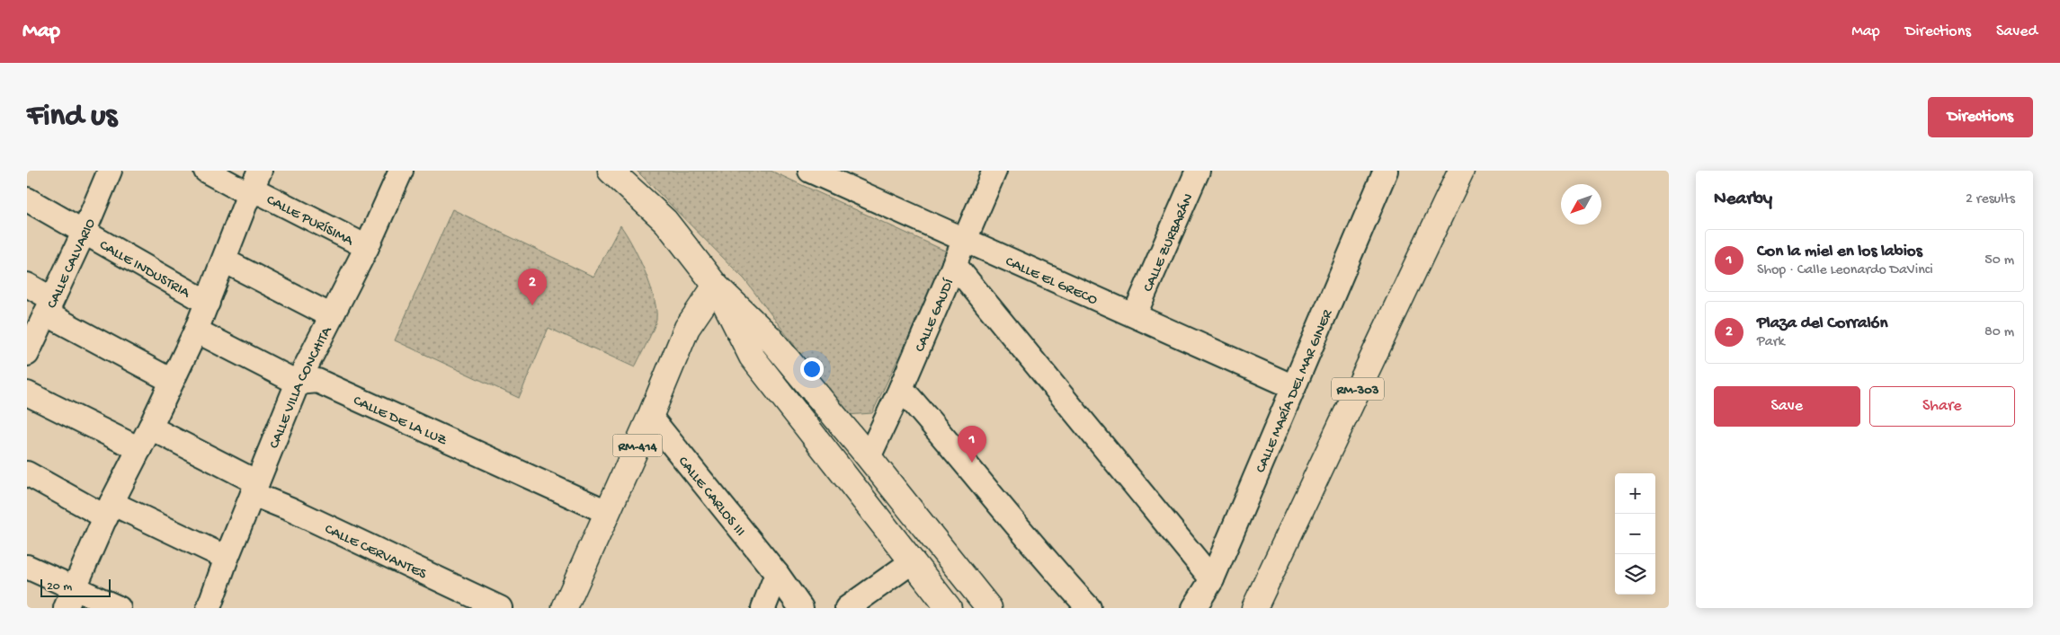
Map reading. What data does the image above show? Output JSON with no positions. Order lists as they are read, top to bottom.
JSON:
{
  "streets": {
    "main road": ["RM-303", "RM-414"],
    "street": [
      "CALLE PURÍSIMA",
      "CALLE ZURBARÁN",
      "CALLE CALVARIO",
      "CALLE INDUSTRIA",
      "CALLE EL GRECO",
      "CALLE GAUDÍ",
      "CALLE VILLA CONCHITA",
      "CALLE MARÍA DEL MAR GINER",
      "CALLE DE LA LUZ",
      "CALLE CARLOS III",
      "CALLE CERVANTES"
    ]
  },
  "crossings": [
    ["CALLE PURÍSIMA", "CALLE VILLA CONCHITA"],
    ["CALLE ZURBARÁN", "CALLE EL GRECO"],
    ["CALLE CALVARIO", "CALLE INDUSTRIA"],
    ["CALLE EL GRECO", "CALLE GAUDÍ"],
    ["CALLE EL GRECO", "CALLE MARÍA DEL MAR GINER"],
    ["CALLE VILLA CONCHITA", "CALLE DE LA LUZ"],
    ["CALLE VILLA CONCHITA", "CALLE CERVANTES"],
    ["CALLE DE LA LUZ", "RM-414"],
    ["RM-414", "CALLE CARLOS III"]
  ],
  "scale_bar": "20 m",
  "north": "bottom left",
  "page": {
    "header": "Map",
    "nav": ["Map", "Directions", "Saved"],
    "buttons": [
      "Directions",
      ["Save", "Share"]
    ],
    "title": "Find us",
    "heading": ["Nearby", "2 results"],
    "list": [
      {
        "mark": "1",
        "name": "Con la miel en los labios",
        "note": "Shop · Calle Leonardo DaVinci",
        "value": "50 m"
      },
      {
        "mark": "2",
        "name": "Plaza del Corralón",
        "note": "Park",
        "value": "80 m"
      }
    ],
    "pins": ["2", "1"],
    "map_buttons": ["+", "−"],
    "scale": "20 m"
  }
}
